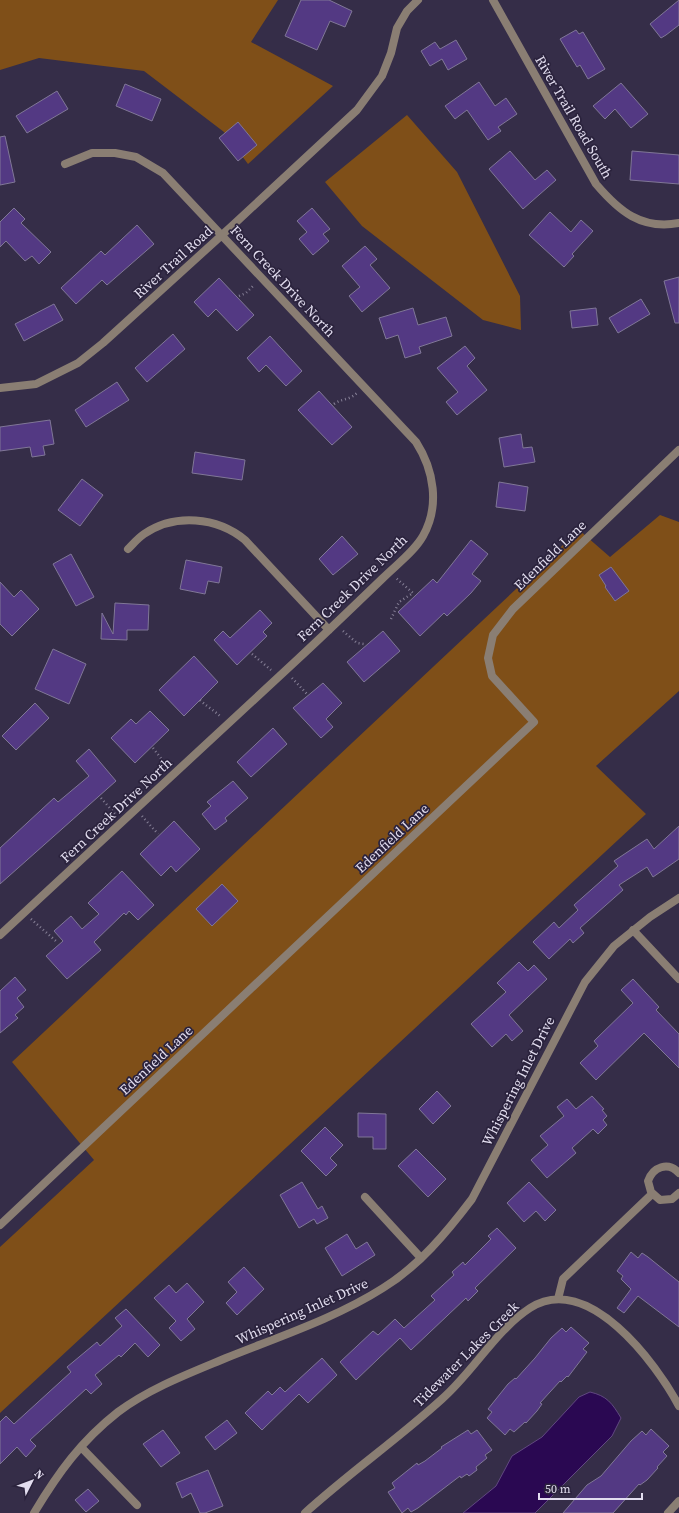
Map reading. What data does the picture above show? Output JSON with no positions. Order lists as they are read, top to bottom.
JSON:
{
  "streets": {
    "street": [
      "River Trail Road South",
      "River Trail Road",
      "Fern Creek Drive North",
      "Edenfield Lane",
      "Whispering Inlet Drive",
      "Tidewater Lakes Creek"
    ]
  },
  "crossings": [
    ["River Trail Road", "Fern Creek Drive North"]
  ],
  "scale_bar": "50 m",
  "north": "top right"
}
